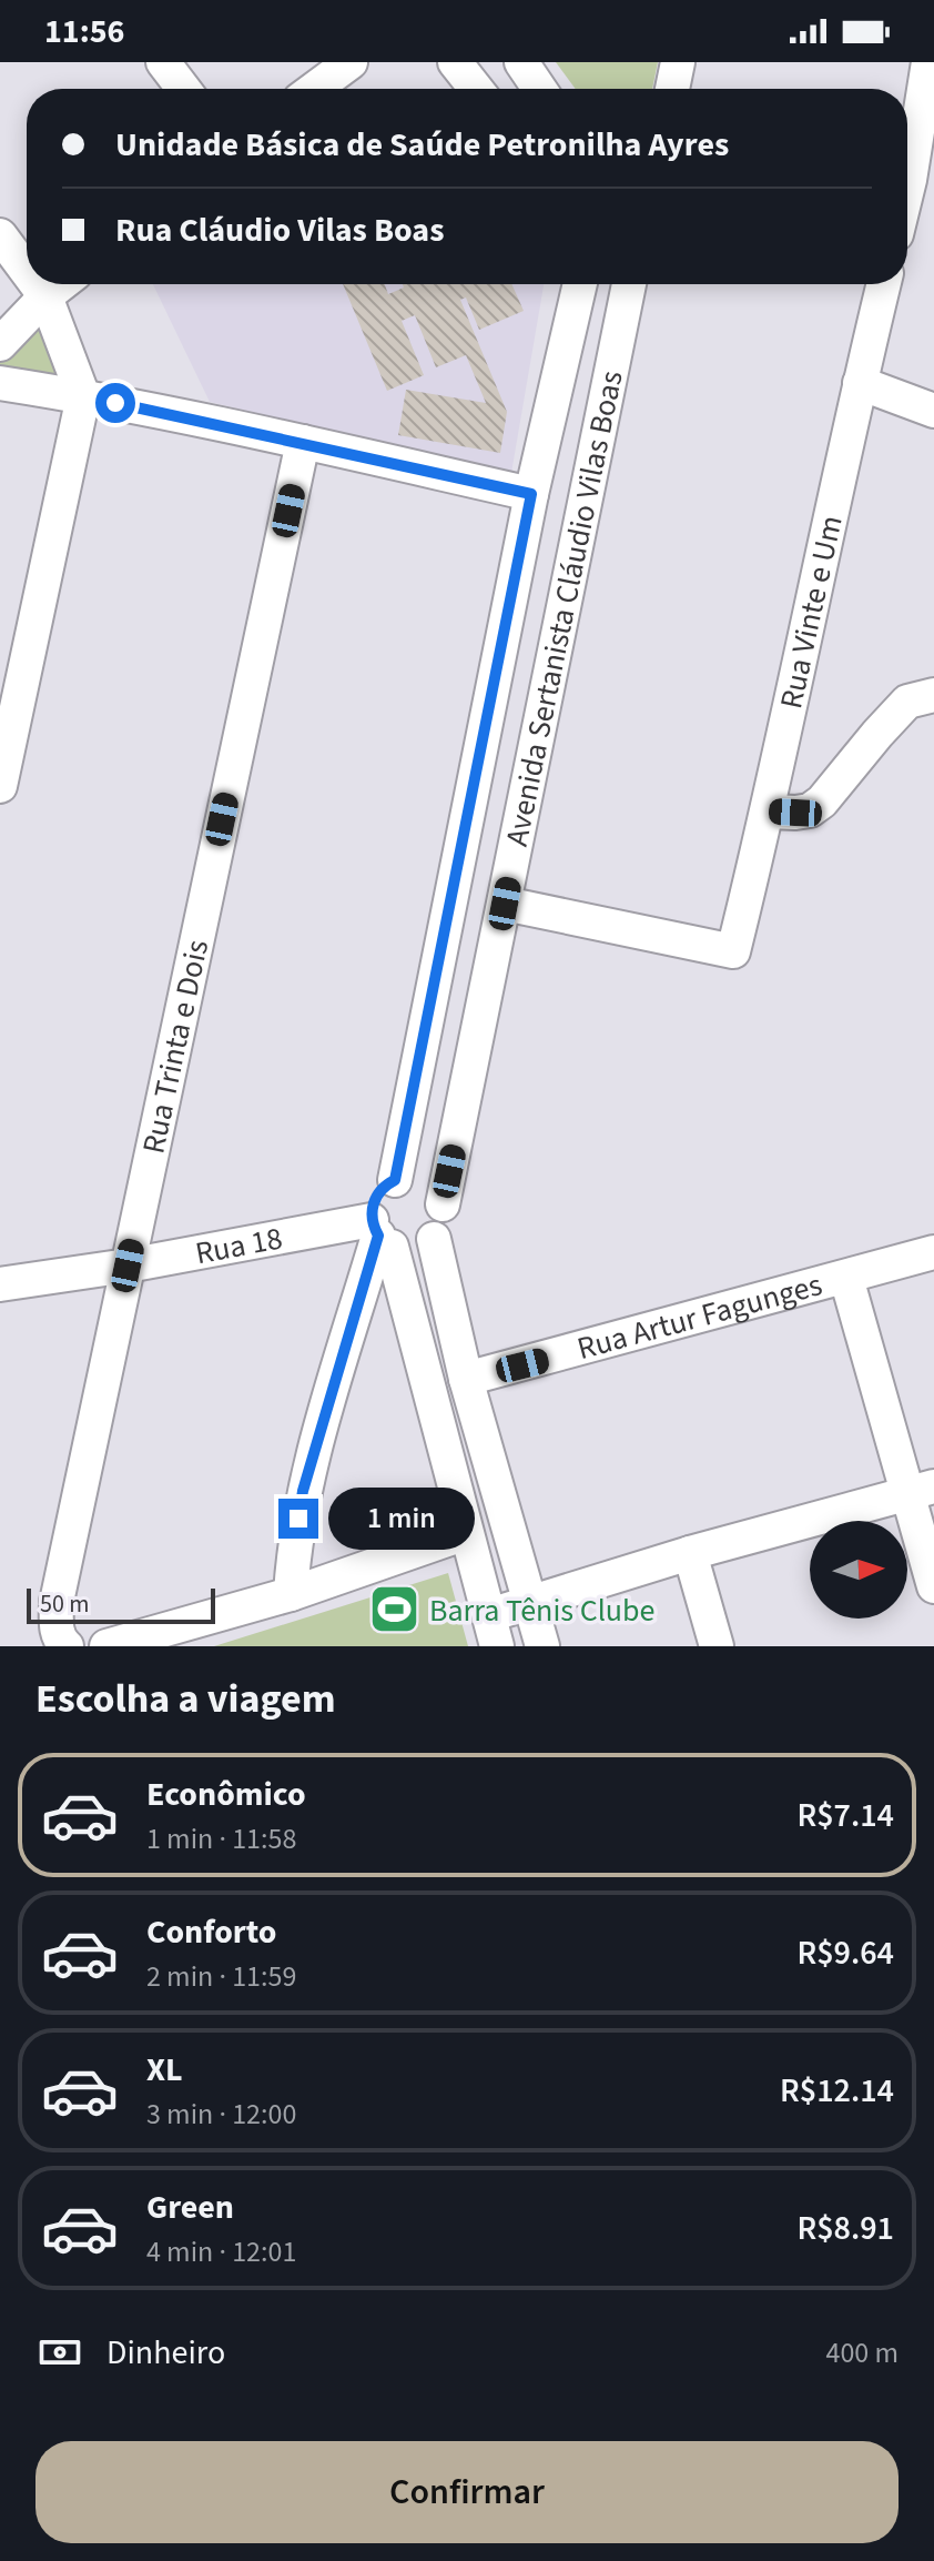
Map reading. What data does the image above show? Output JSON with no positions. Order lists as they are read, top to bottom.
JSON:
{
  "streets": {
    "street": [
      "Avenida Sertanista Cláudio Vilas Boas",
      "Rua Vinte e Um",
      "Rua Trinta e Dois",
      "Rua 18",
      "Rua Artur Fagunges"
    ]
  },
  "crossings": [
    ["Avenida Sertanista Cláudio Vilas Boas", "Rua Vinte e Um"],
    ["Avenida Sertanista Cláudio Vilas Boas", "Rua 18"],
    ["Rua Trinta e Dois", "Rua 18"]
  ],
  "places": {
    "sports": ["Barra Tênis Clube"]
  },
  "scale_bar": "50 m",
  "north": "right",
  "page": {
    "status": "11:56",
    "banner": ["Unidade Básica de Saúde Petronilha Ayres", "Rua Cláudio Vilas Boas"],
    "bubble": "1 min",
    "scale": "50 m",
    "heading": "Escolha a viagem",
    "list": [
      {
        "name": "Econômico",
        "note": "1 min · 11:58",
        "value": "R$7.14"
      },
      {
        "name": "Conforto",
        "note": "2 min · 11:59",
        "value": "R$9.64"
      },
      {
        "name": "XL",
        "note": "3 min · 12:00",
        "value": "R$12.14"
      },
      {
        "name": "Green",
        "note": "4 min · 12:01",
        "value": "R$8.91"
      }
    ],
    "pay": ["Dinheiro", "400 m"],
    "buttons": "Confirmar"
  }
}
